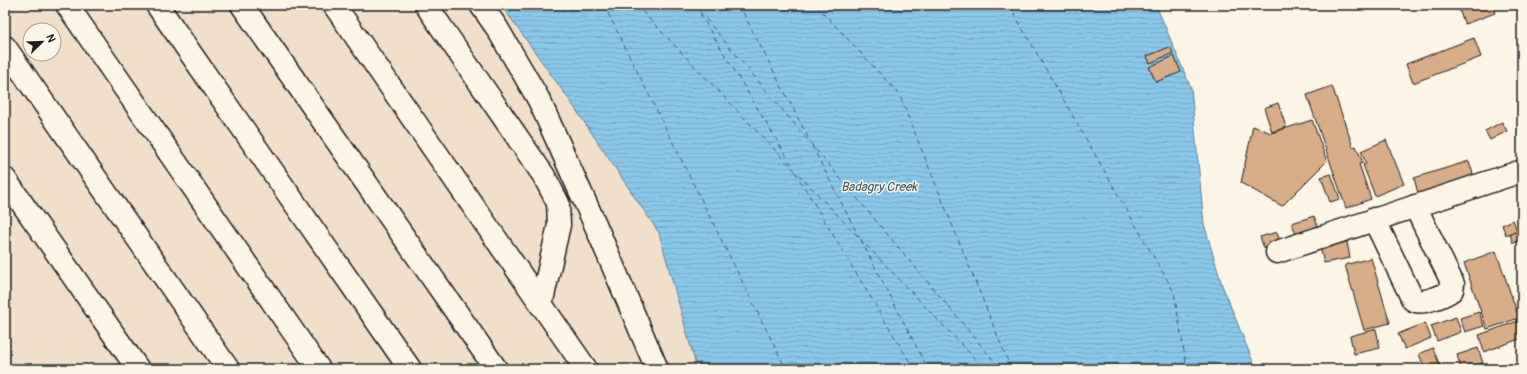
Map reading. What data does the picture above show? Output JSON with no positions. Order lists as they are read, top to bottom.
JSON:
{
  "water": ["Badagry Creek"],
  "north": "top right"
}
